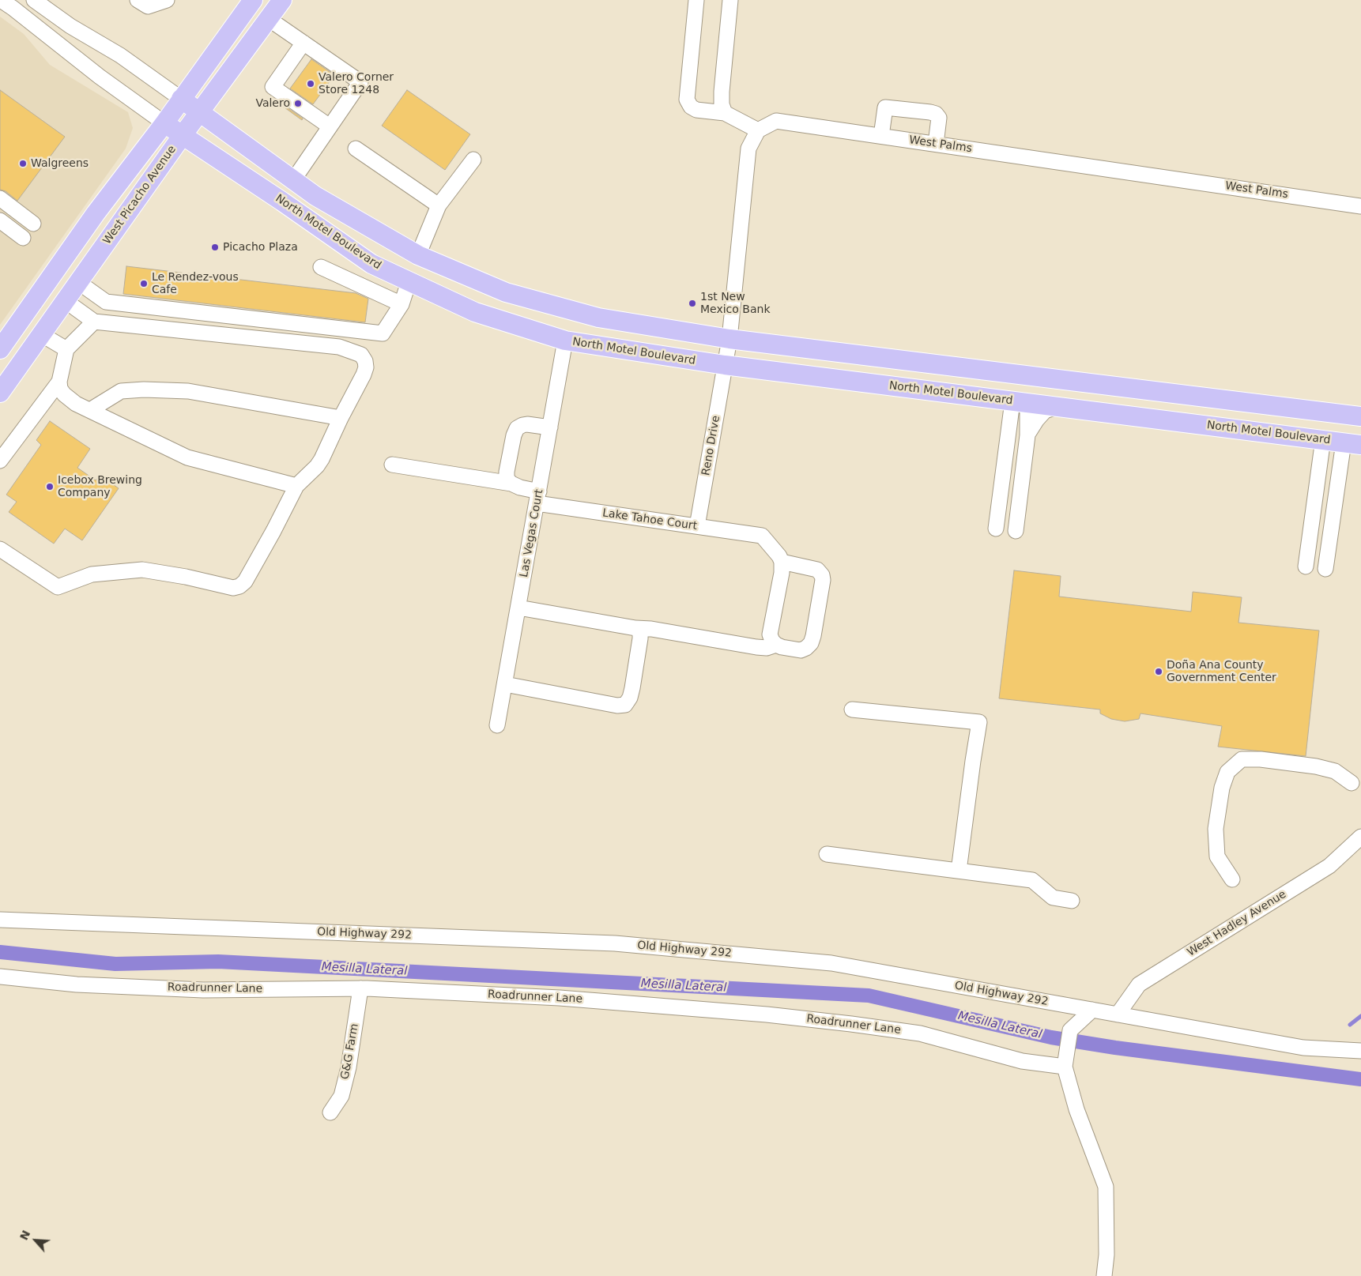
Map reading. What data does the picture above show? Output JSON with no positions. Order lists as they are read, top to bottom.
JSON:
{
  "streets": {
    "main road": ["West Picacho Avenue", "North Motel Boulevard"],
    "street": [
      "West Palms",
      "Reno Drive",
      "Lake Tahoe Court",
      "Las Vegas Court",
      "West Hadley Avenue",
      "Old Highway 292",
      "Roadrunner Lane",
      "G&G Farm"
    ]
  },
  "crossings": [
    ["West Picacho Avenue", "North Motel Boulevard"],
    ["North Motel Boulevard", "Reno Drive"],
    ["North Motel Boulevard", "Las Vegas Court"],
    ["Reno Drive", "Lake Tahoe Court"],
    ["Lake Tahoe Court", "Las Vegas Court"],
    ["West Hadley Avenue", "Old Highway 292"],
    ["Roadrunner Lane", "G&G Farm"]
  ],
  "water": ["Mesilla Lateral"],
  "places": [
    "Valero Corner Store 1248",
    "Valero",
    "Walgreens",
    "Picacho Plaza",
    "Le Rendez-vous Cafe",
    "1st New Mexico Bank",
    "Icebox Brewing Company",
    "Doña Ana County Government Center"
  ],
  "north": "top left"
}
